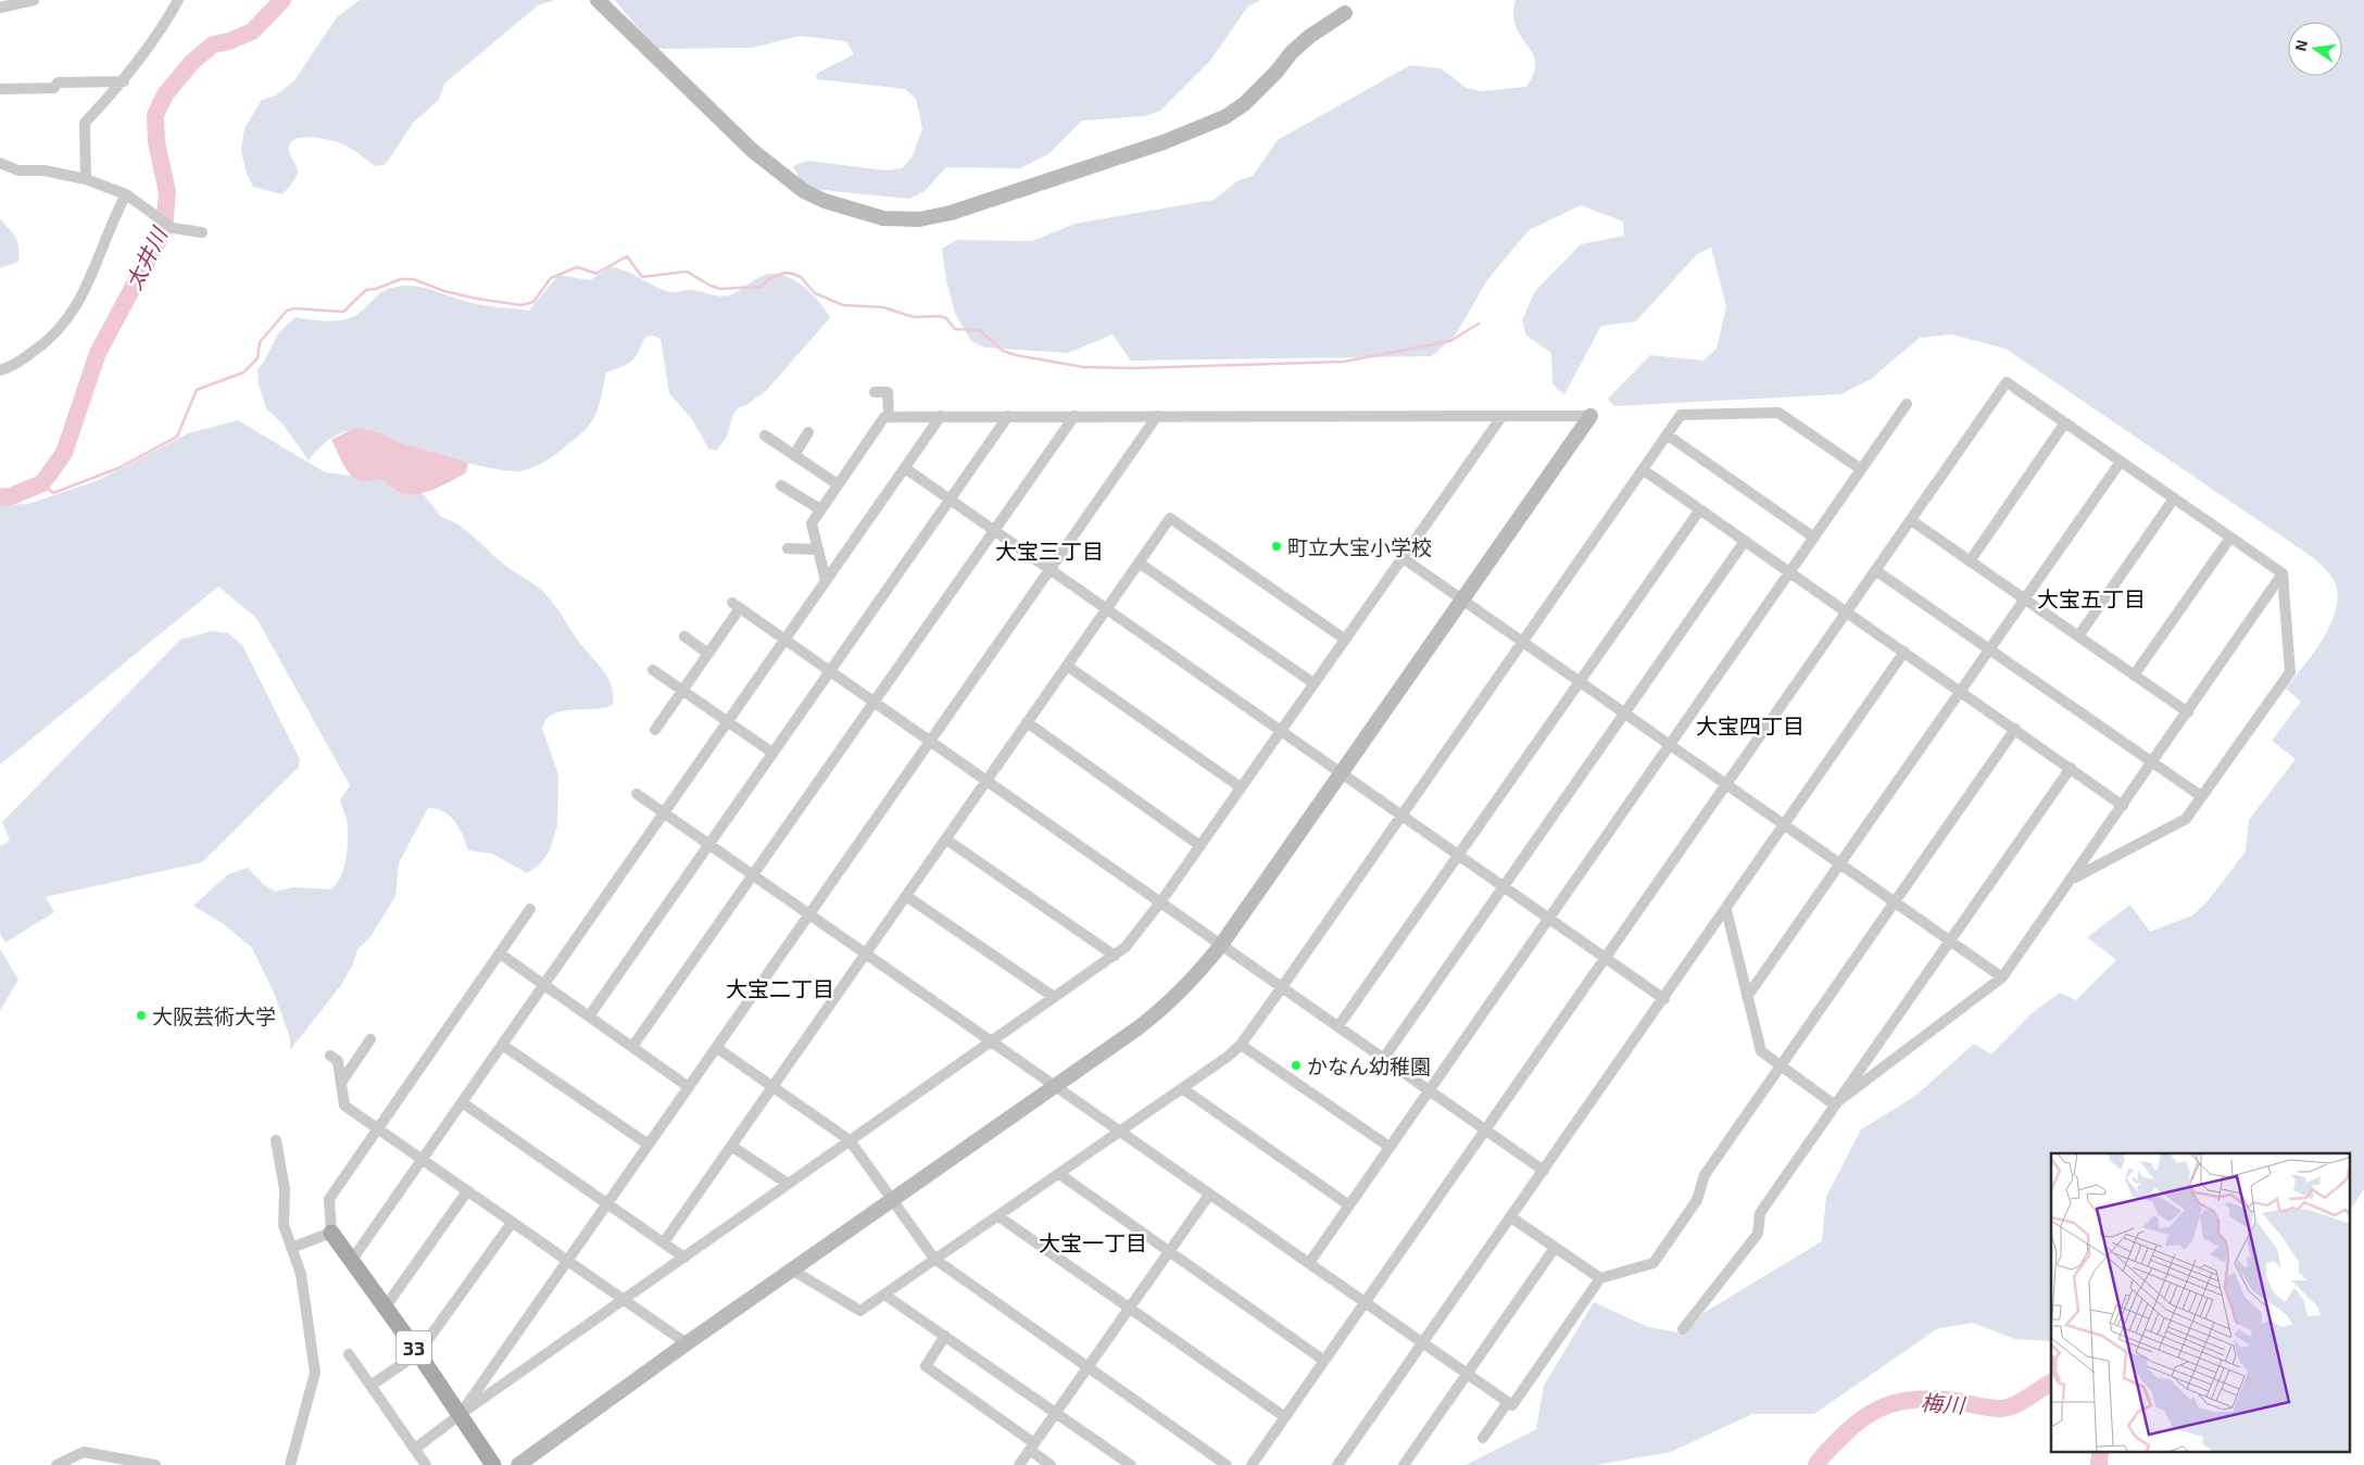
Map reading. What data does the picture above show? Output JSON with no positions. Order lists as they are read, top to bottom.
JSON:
{
  "streets": {
    "main road": ["33"]
  },
  "districts": [
    "大宝三丁目",
    "大宝五丁目",
    "大宝四丁目",
    "大宝二丁目",
    "大宝一丁目"
  ],
  "water": ["太井川", "梅川"],
  "places": ["町立大宝小学校", "大阪芸術大学", "かなん幼稚園"],
  "north": "left"
}
